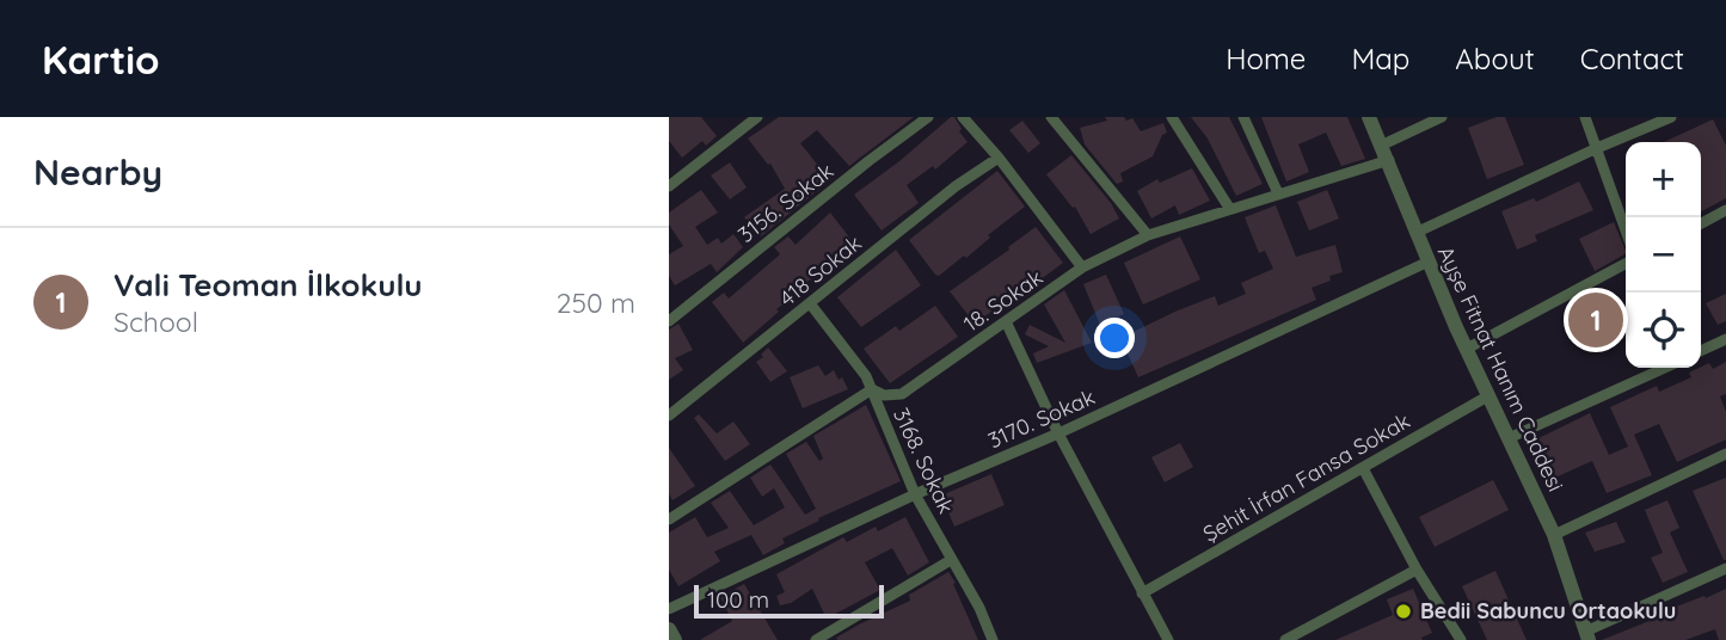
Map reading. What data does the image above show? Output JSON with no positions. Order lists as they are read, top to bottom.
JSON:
{
  "streets": {
    "street": [
      "3156. Sokak",
      "418 Sokak",
      "18. Sokak",
      "Ayşe Fitnat Hanım Caddesi",
      "3170. Sokak",
      "3168. Sokak",
      "Şehit İrfan Fansa Sokak"
    ]
  },
  "crossings": [
    ["418 Sokak", "3168. Sokak"],
    ["18. Sokak", "Ayşe Fitnat Hanım Caddesi"],
    ["18. Sokak", "3168. Sokak"],
    ["Ayşe Fitnat Hanım Caddesi", "3170. Sokak"],
    ["Ayşe Fitnat Hanım Caddesi", "Şehit İrfan Fansa Sokak"],
    ["3170. Sokak", "3168. Sokak"]
  ],
  "places": ["Bedii Sabuncu Ortaokulu"],
  "scale_bar": "100 m",
  "page": {
    "header": "Kartio",
    "nav": [
      "Home",
      "Map",
      "About",
      "Contact"
    ],
    "heading": "Nearby",
    "map_buttons": ["+", "−"],
    "list": [
      {
        "mark": "1",
        "name": "Vali Teoman İlkokulu",
        "note": "School",
        "value": "250 m"
      }
    ],
    "pins": "1",
    "scale": "100 m"
  }
}
